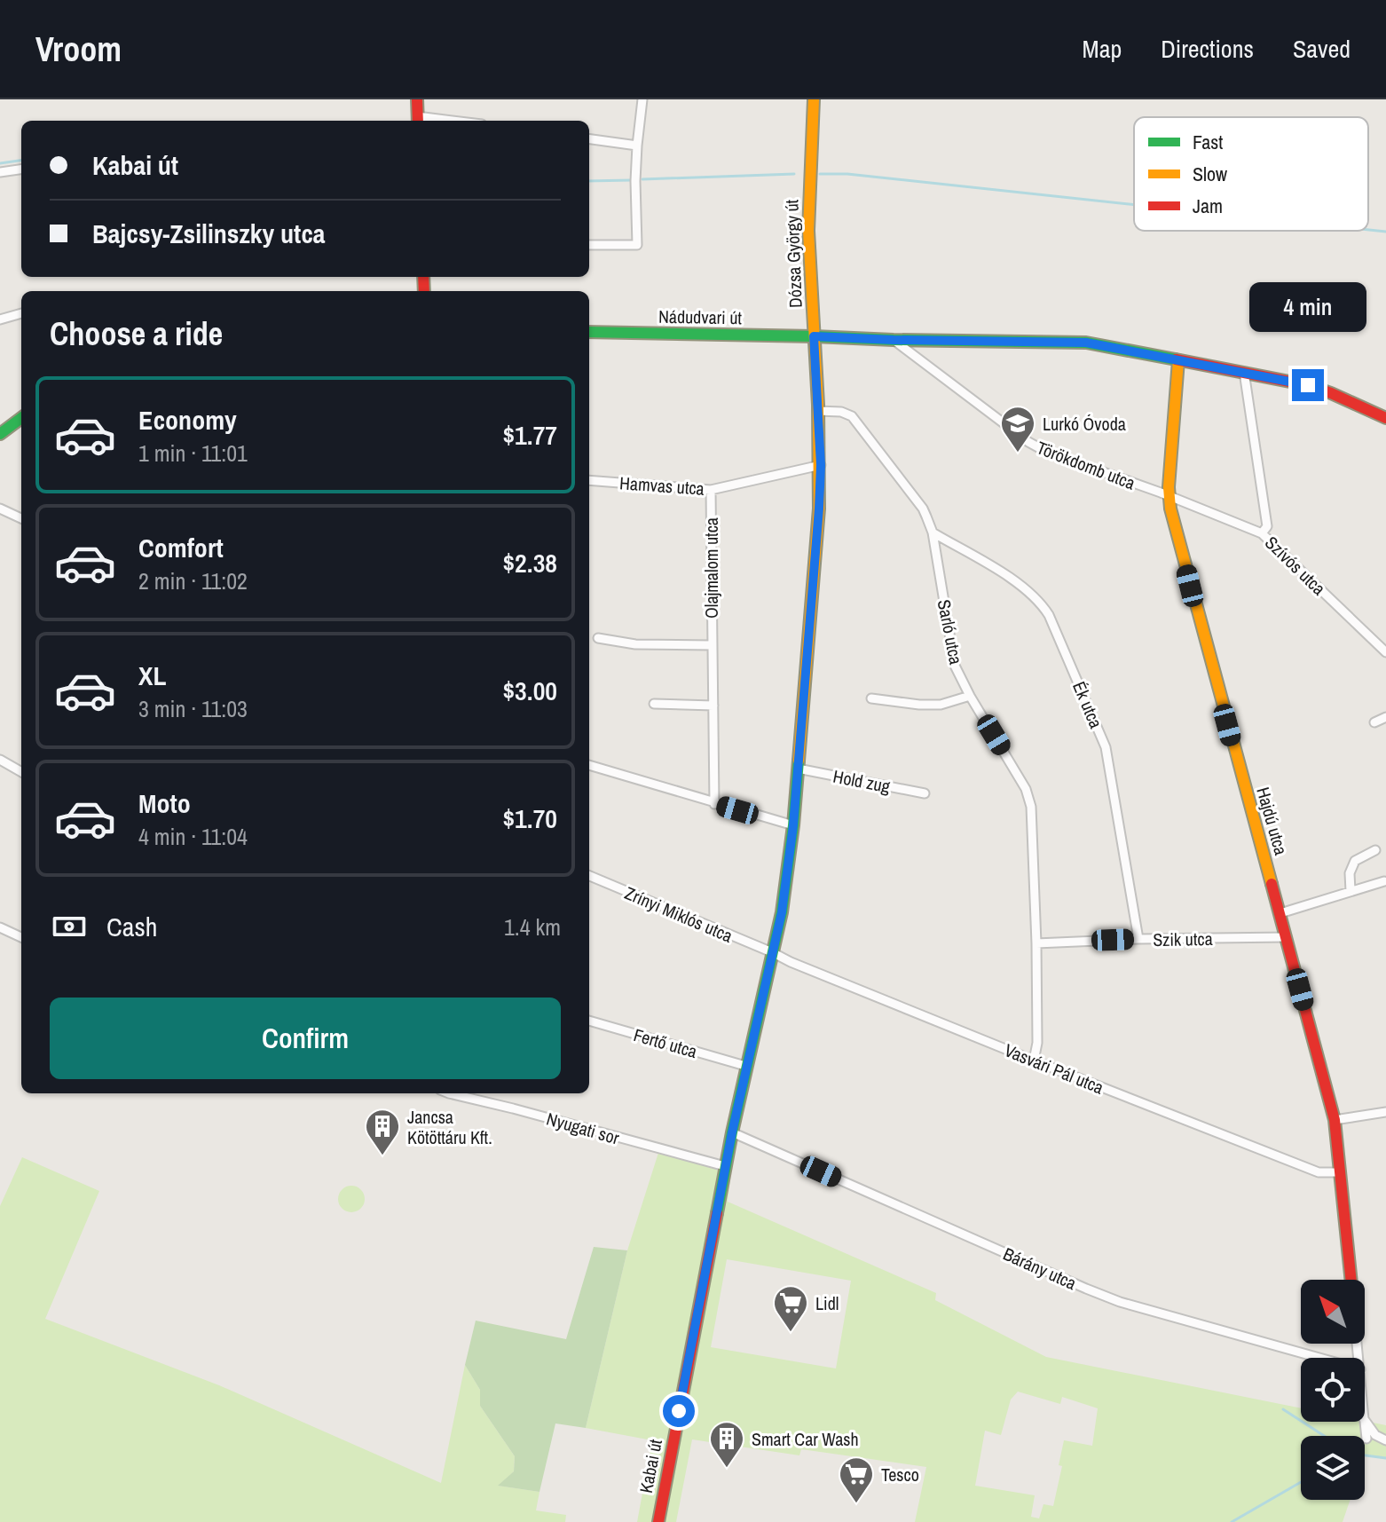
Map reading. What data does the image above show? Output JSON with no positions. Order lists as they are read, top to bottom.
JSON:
{
  "streets": {
    "main road": [
      "Dózsa György út",
      "Nádudvari út",
      "Hajdú utca",
      "Kabai út"
    ],
    "street": [
      "Törökdomb utca",
      "Hamvas utca",
      "Szívós utca",
      "Olajmalom utca",
      "Sarló utca",
      "Ék utca",
      "Hold zug",
      "Zrínyi Miklós utca",
      "Szik utca",
      "Fertő utca",
      "Vasvári Pál utca",
      "Nyugati sor",
      "Bárány utca"
    ]
  },
  "crossings": [
    ["Dózsa György út", "Nádudvari út"],
    ["Dózsa György út", "Hamvas utca"],
    ["Dózsa György út", "Sarló utca"],
    ["Dózsa György út", "Hold zug"],
    ["Dózsa György út", "Zrínyi Miklós utca"],
    ["Dózsa György út", "Fertő utca"],
    ["Dózsa György út", "Vasvári Pál utca"],
    ["Dózsa György út", "Nyugati sor"],
    ["Dózsa György út", "Bárány utca"],
    ["Dózsa György út", "Kabai út"],
    ["Nádudvari út", "Törökdomb utca"],
    ["Nádudvari út", "Szívós utca"],
    ["Nádudvari út", "Hajdú utca"],
    ["Törökdomb utca", "Szívós utca"],
    ["Törökdomb utca", "Hajdú utca"],
    ["Hamvas utca", "Olajmalom utca"],
    ["Sarló utca", "Ék utca"],
    ["Sarló utca", "Szik utca"],
    ["Sarló utca", "Vasvári Pál utca"],
    ["Ék utca", "Szik utca"],
    ["Hajdú utca", "Szik utca"],
    ["Hajdú utca", "Vasvári Pál utca"],
    ["Zrínyi Miklós utca", "Vasvári Pál utca"],
    ["Nyugati sor", "Kabai út"]
  ],
  "places": {
    "school or university": ["Lurkó Óvoda"],
    "building": ["Jancsa Kötöttáru Kft.", "Smart Car Wash"],
    "supermarket": ["Lidl", "Tesco"]
  },
  "legend": ["Fast", "Slow", "Jam"],
  "north": "top left",
  "page": {
    "header": "Vroom",
    "nav": ["Map", "Directions", "Saved"],
    "banner": ["Kabai út", "Bajcsy-Zsilinszky utca"],
    "bubble": "4 min",
    "heading": "Choose a ride",
    "list": [
      {
        "name": "Economy",
        "note": "1 min · 11:01",
        "value": "$1.77"
      },
      {
        "name": "Comfort",
        "note": "2 min · 11:02",
        "value": "$2.38"
      },
      {
        "name": "XL",
        "note": "3 min · 11:03",
        "value": "$3.00"
      },
      {
        "name": "Moto",
        "note": "4 min · 11:04",
        "value": "$1.70"
      }
    ],
    "pay": ["Cash", "1.4 km"],
    "buttons": "Confirm"
  }
}
